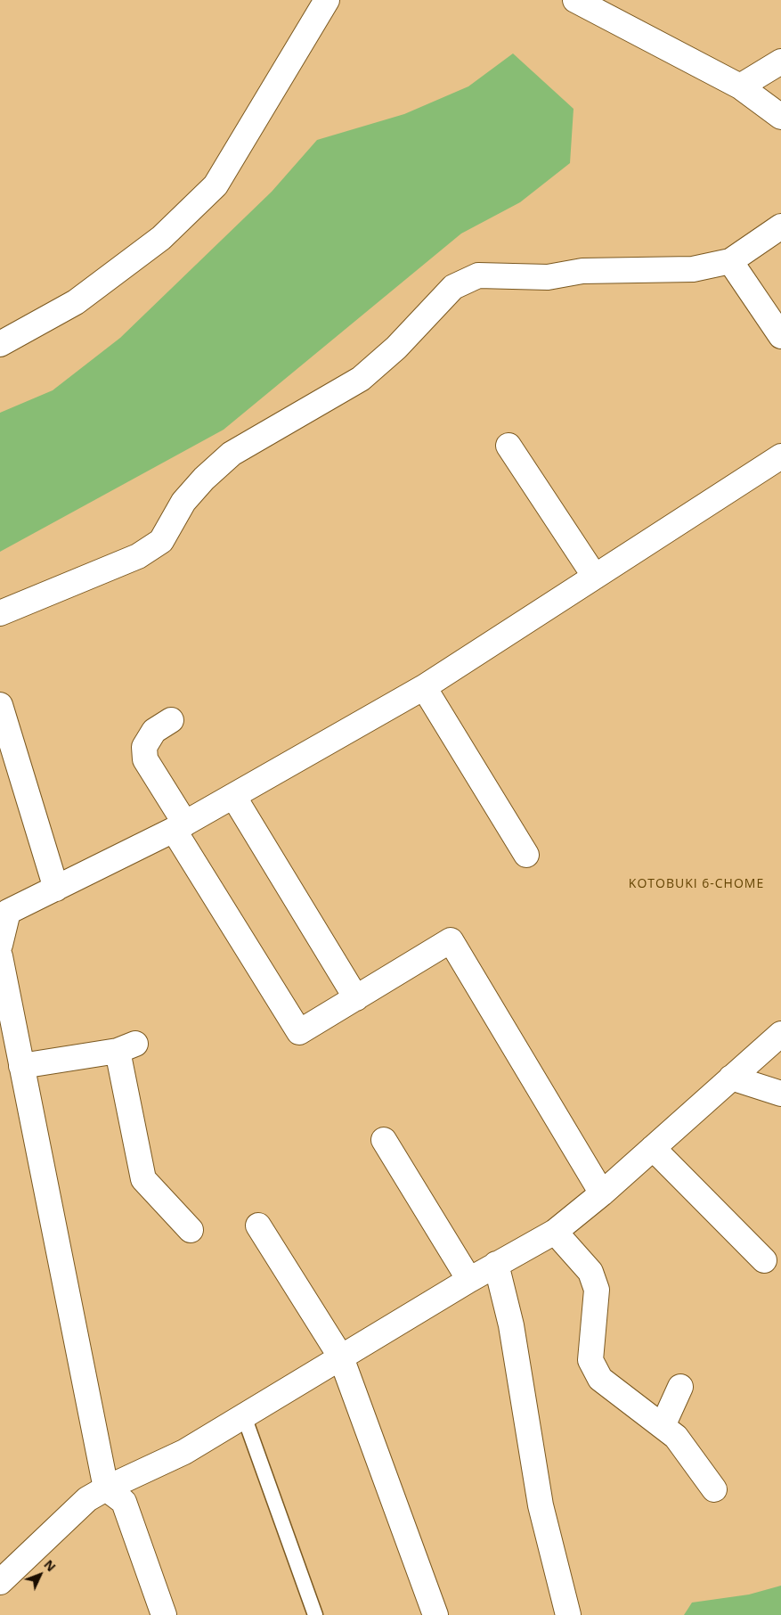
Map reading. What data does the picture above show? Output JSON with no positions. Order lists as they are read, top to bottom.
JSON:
{
  "districts": ["KOTOBUKI 6-CHOME"],
  "north": "top right"
}
